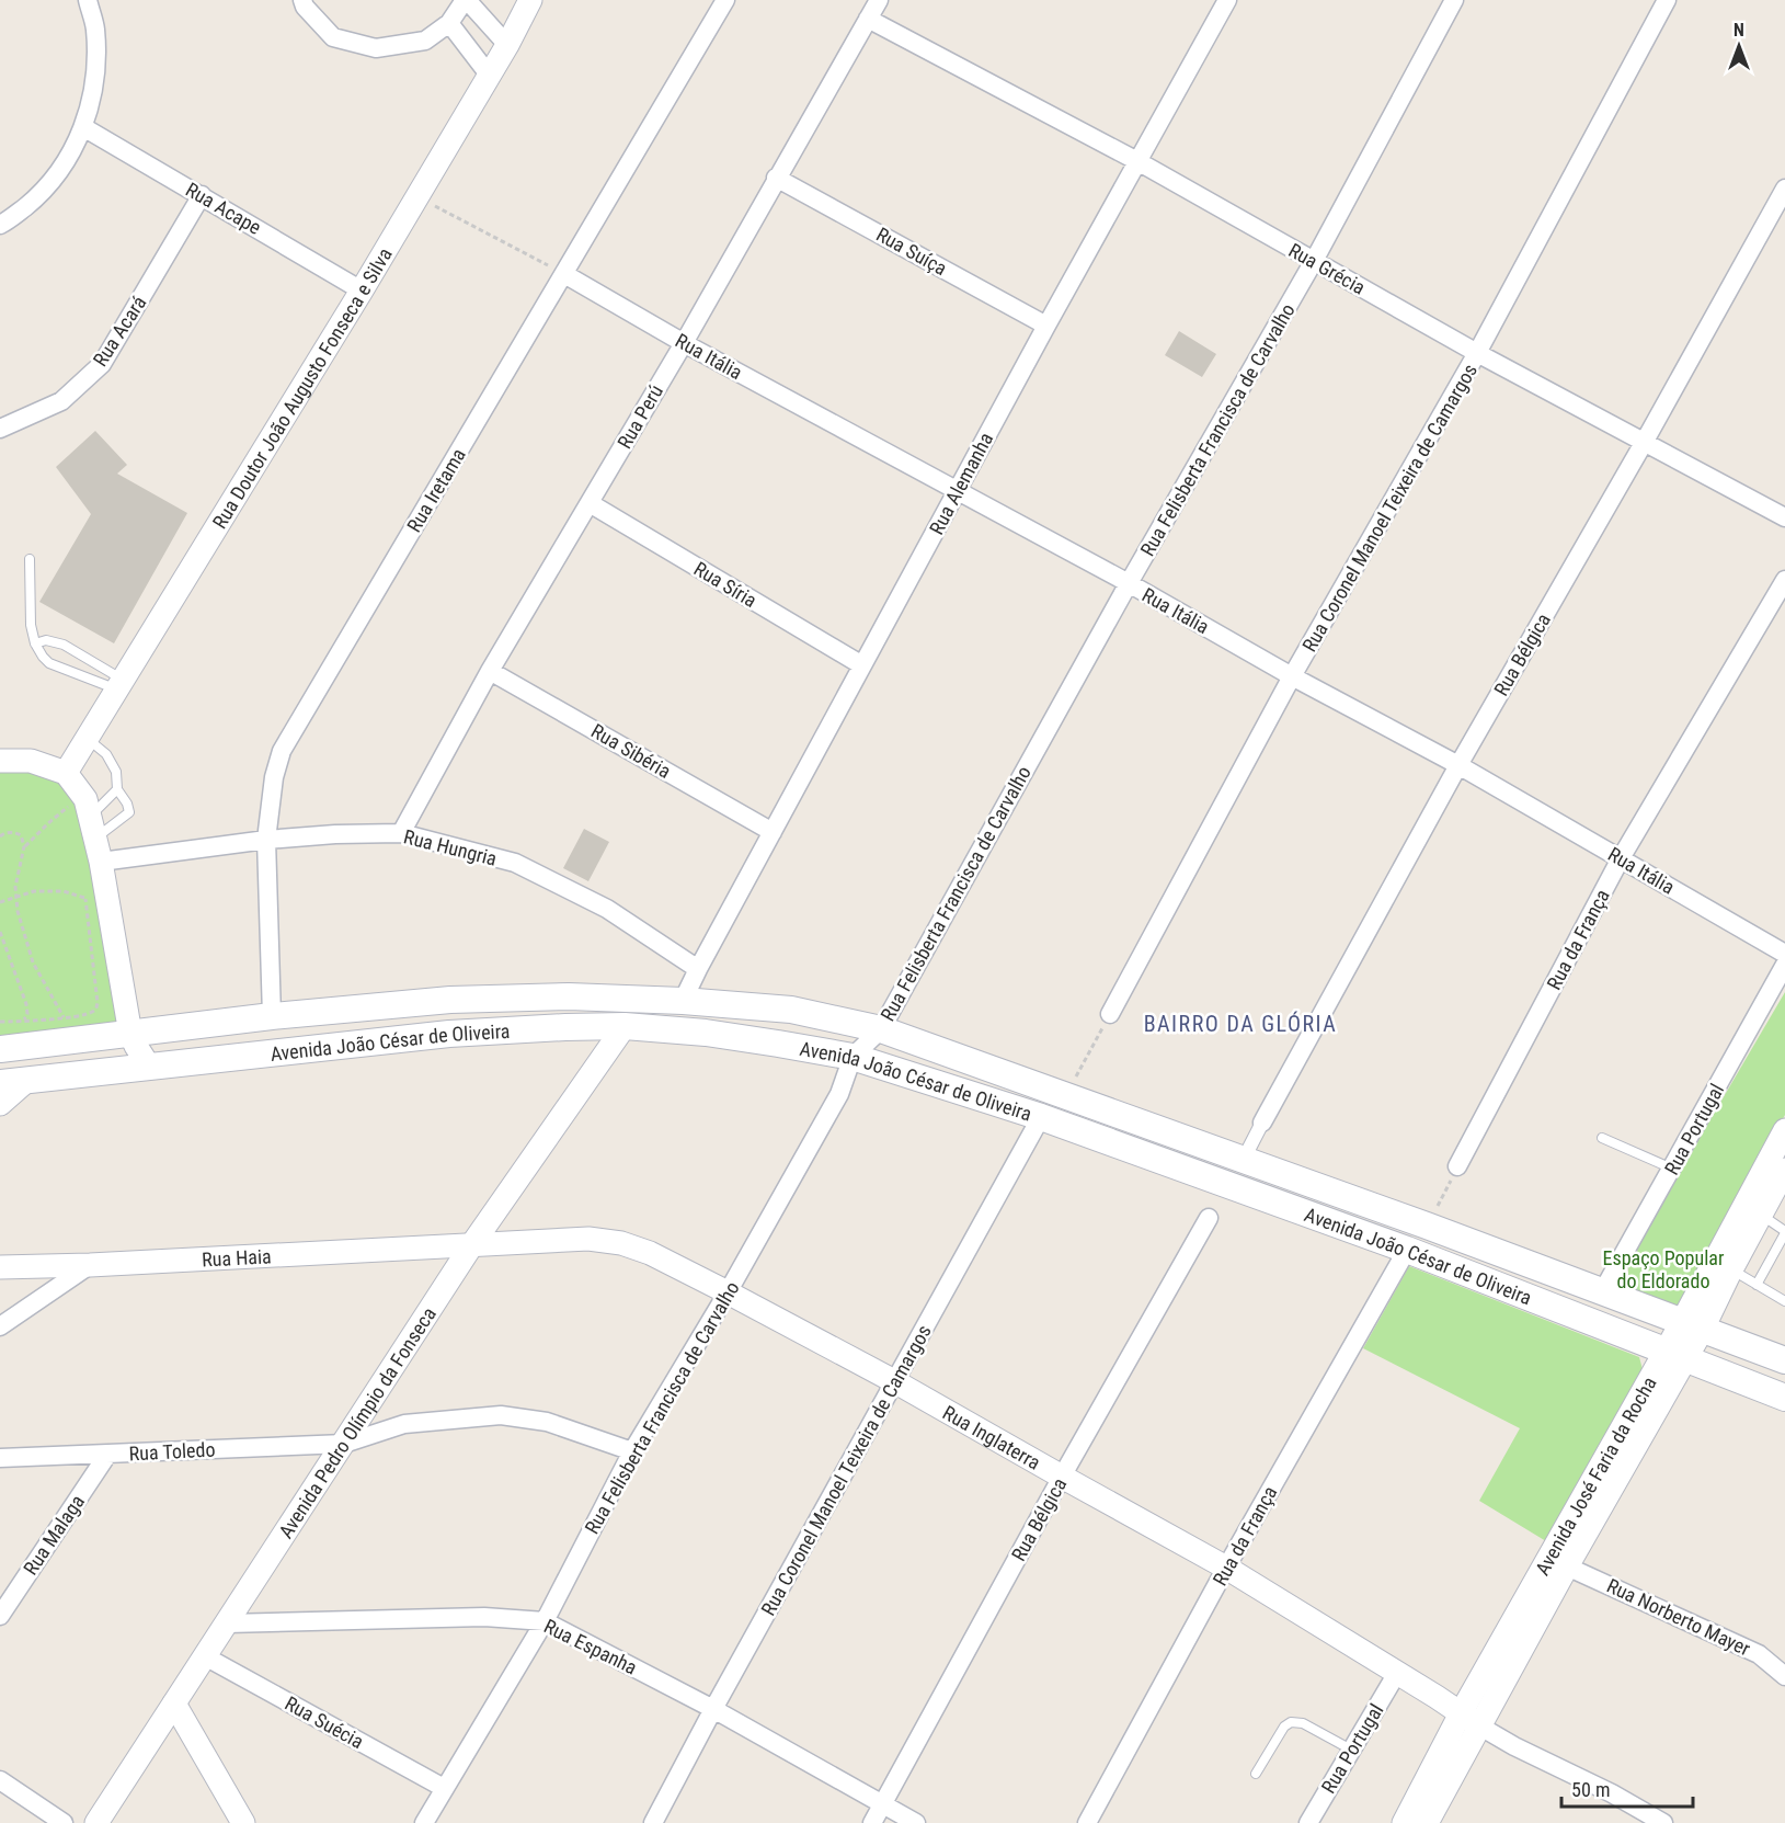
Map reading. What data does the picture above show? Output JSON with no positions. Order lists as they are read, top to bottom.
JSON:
{
  "streets": {
    "main road": ["Avenida João César de Oliveira"],
    "street": [
      "Rua Acape",
      "Rua Suíça",
      "Rua Grécia",
      "Rua Acará",
      "Rua Itália",
      "Rua Doutor João Augusto Fonseca e Silva",
      "Rua Perú",
      "Rua Felisberta Francisca de Carvalho",
      "Rua Alemanha",
      "Rua Iretama",
      "Rua Coronel Manoel Teixeira de Camargos",
      "Rua Síria",
      "Rua Bélgica",
      "Rua Sibéria",
      "Rua Hungria",
      "Rua da França",
      "Rua Portugal",
      "Rua Haia",
      "Avenida Pedro Olímpio da Fonseca",
      "Rua Inglaterra",
      "Rua Toledo",
      "Avenida José Faria da Rocha",
      "Rua Malaga",
      "Rua Norberto Mayer",
      "Rua Espanha",
      "Rua Suécia"
    ]
  },
  "crossings": [
    ["Rua Acape", "Rua Acará"],
    ["Rua Acape", "Rua Doutor João Augusto Fonseca e Silva"],
    ["Rua Suíça", "Rua Perú"],
    ["Rua Suíça", "Rua Alemanha"],
    ["Rua Grécia", "Rua Perú"],
    ["Rua Grécia", "Rua Felisberta Francisca de Carvalho"],
    ["Rua Grécia", "Rua Alemanha"],
    ["Rua Grécia", "Rua Coronel Manoel Teixeira de Camargos"],
    ["Rua Grécia", "Rua Bélgica"],
    ["Rua Itália", "Rua Perú"],
    ["Rua Itália", "Rua Felisberta Francisca de Carvalho"],
    ["Rua Itália", "Rua Alemanha"],
    ["Rua Itália", "Rua Iretama"],
    ["Rua Itália", "Rua Coronel Manoel Teixeira de Camargos"],
    ["Rua Itália", "Rua Bélgica"],
    ["Rua Itália", "Rua da França"],
    ["Rua Perú", "Rua Síria"],
    ["Rua Perú", "Rua Sibéria"],
    ["Rua Perú", "Rua Hungria"],
    ["Rua Felisberta Francisca de Carvalho", "Avenida João César de Oliveira"],
    ["Rua Felisberta Francisca de Carvalho", "Rua Inglaterra"],
    ["Rua Felisberta Francisca de Carvalho", "Rua Toledo"],
    ["Rua Felisberta Francisca de Carvalho", "Rua Espanha"],
    ["Rua Felisberta Francisca de Carvalho", "Rua Suécia"],
    ["Rua Alemanha", "Rua Síria"],
    ["Rua Alemanha", "Rua Sibéria"],
    ["Rua Alemanha", "Rua Hungria"],
    ["Rua Iretama", "Rua Hungria"],
    ["Rua Iretama", "Avenida João César de Oliveira"],
    ["Rua Coronel Manoel Teixeira de Camargos", "Avenida João César de Oliveira"],
    ["Rua Coronel Manoel Teixeira de Camargos", "Rua Inglaterra"],
    ["Rua Coronel Manoel Teixeira de Camargos", "Rua Espanha"],
    ["Rua Bélgica", "Rua Inglaterra"],
    ["Rua Bélgica", "Rua Espanha"],
    ["Rua da França", "Avenida João César de Oliveira"],
    ["Rua da França", "Rua Inglaterra"],
    ["Avenida João César de Oliveira", "Rua Portugal"],
    ["Avenida João César de Oliveira", "Avenida Pedro Olímpio da Fonseca"],
    ["Avenida João César de Oliveira", "Avenida José Faria da Rocha"],
    ["Rua Portugal", "Rua Inglaterra"],
    ["Rua Haia", "Avenida Pedro Olímpio da Fonseca"],
    ["Rua Haia", "Rua Inglaterra"],
    ["Avenida Pedro Olímpio da Fonseca", "Rua Inglaterra"],
    ["Avenida Pedro Olímpio da Fonseca", "Rua Toledo"],
    ["Avenida Pedro Olímpio da Fonseca", "Rua Espanha"],
    ["Avenida Pedro Olímpio da Fonseca", "Rua Suécia"],
    ["Rua Inglaterra", "Avenida José Faria da Rocha"],
    ["Rua Toledo", "Rua Malaga"],
    ["Avenida José Faria da Rocha", "Rua Norberto Mayer"]
  ],
  "districts": ["BAIRRO DA GLÓRIA"],
  "parks": ["Espaço Popular do Eldorado"],
  "scale_bar": "50 m",
  "north": "top"
}
